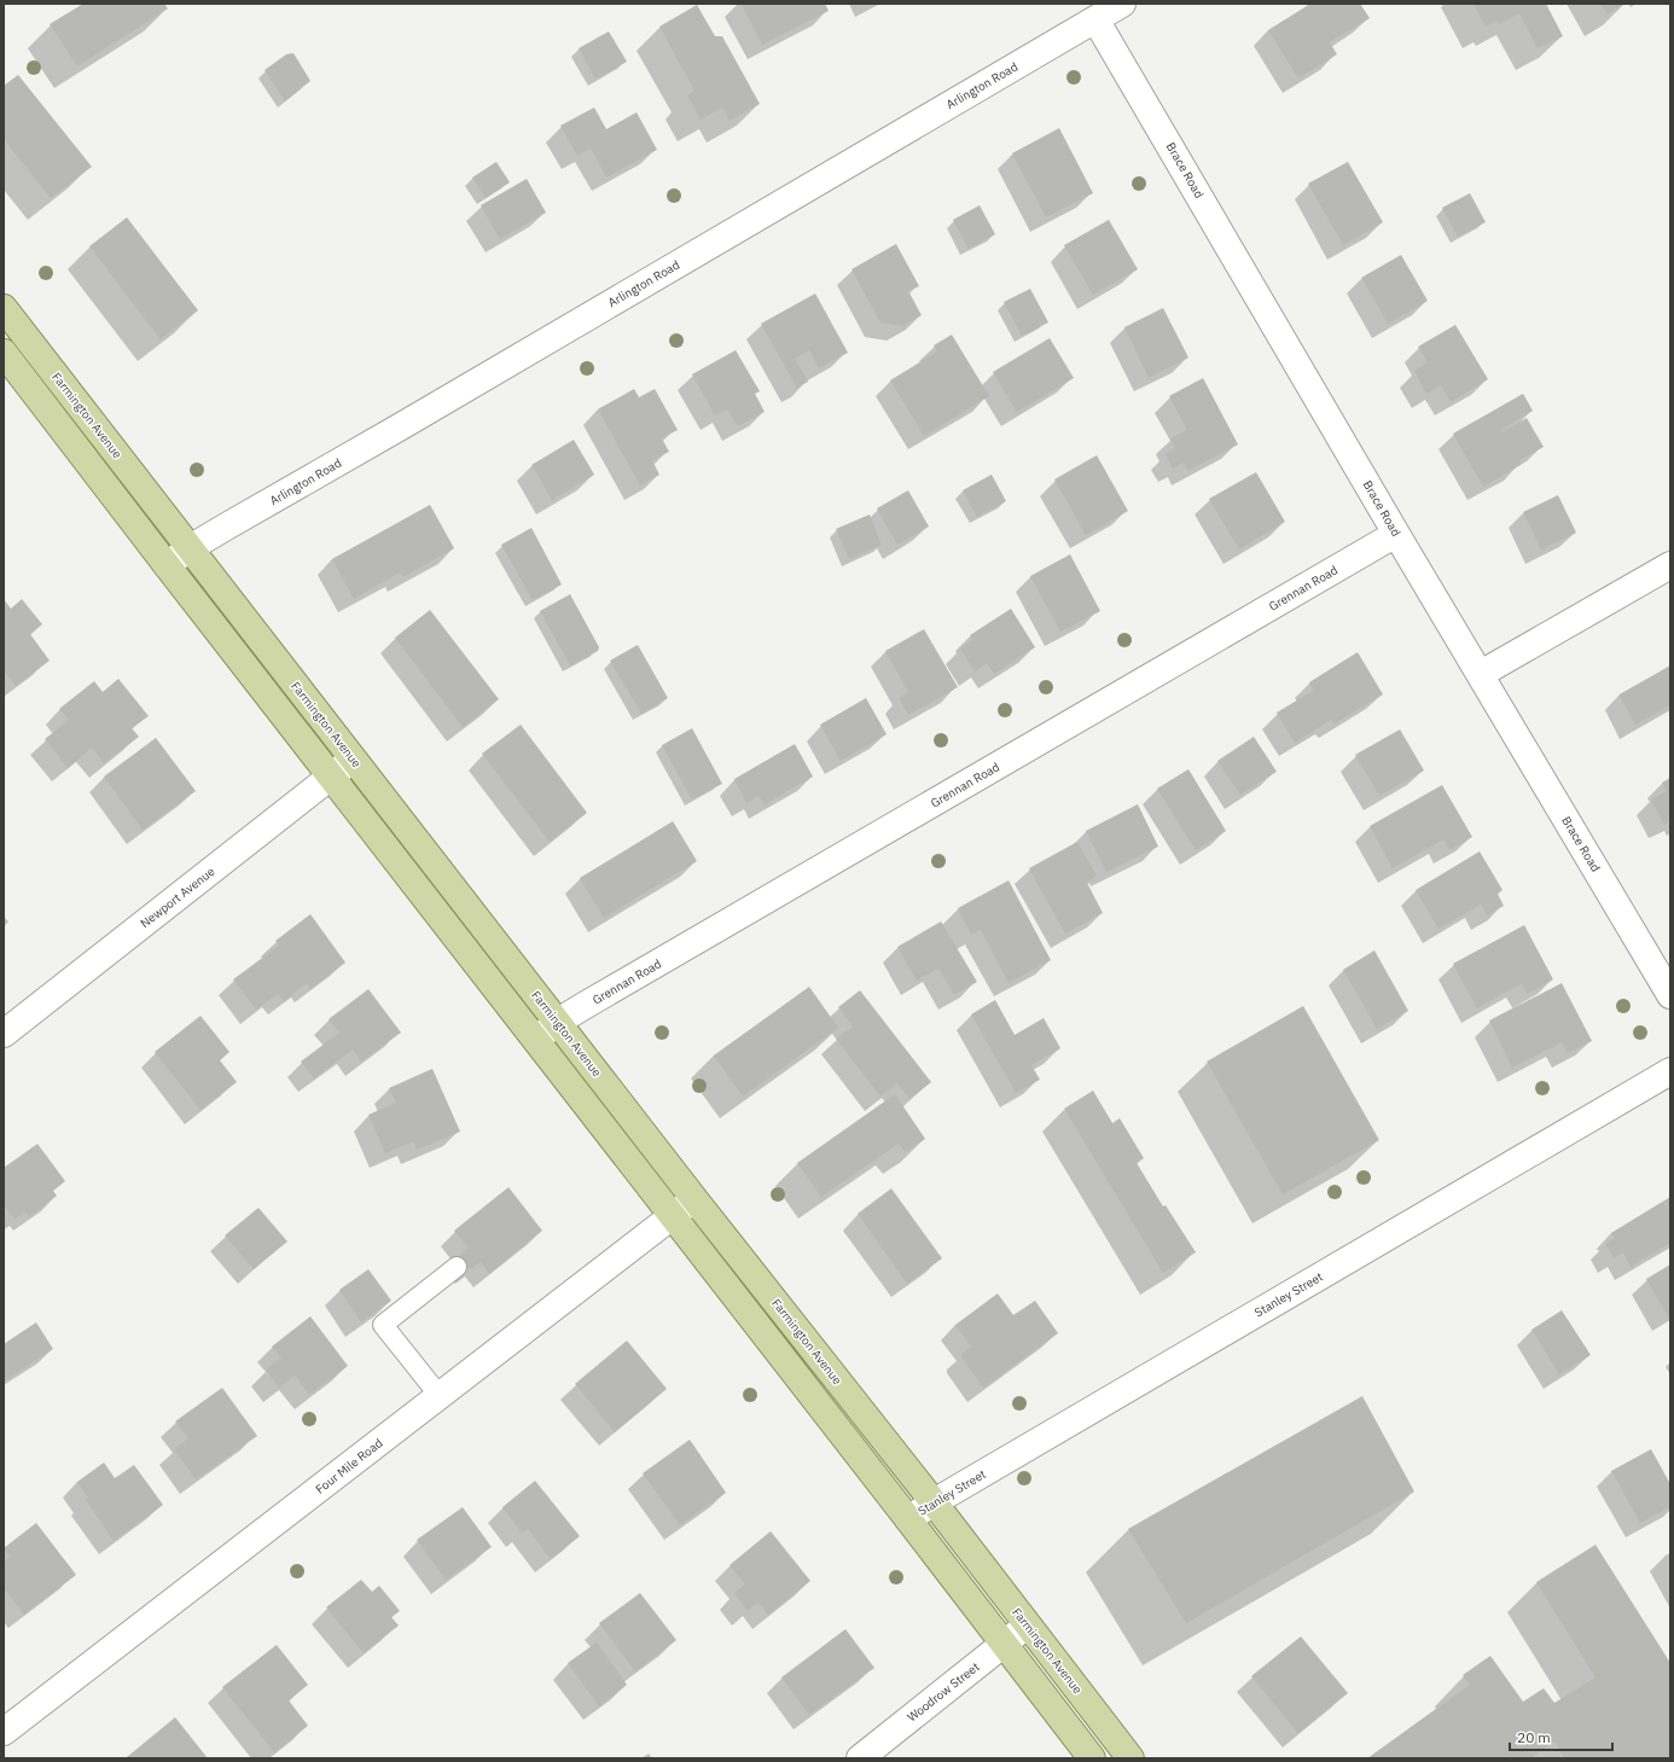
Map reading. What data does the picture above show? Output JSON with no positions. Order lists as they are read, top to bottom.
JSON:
{
  "streets": {
    "main road": ["Farmington Avenue"],
    "street": [
      "Arlington Road",
      "Brace Road",
      "Grennan Road",
      "Newport Avenue",
      "Stanley Street",
      "Four Mile Road",
      "Woodrow Street"
    ]
  },
  "crossings": [
    ["Arlington Road", "Brace Road"],
    ["Arlington Road", "Farmington Avenue"],
    ["Brace Road", "Grennan Road"],
    ["Farmington Avenue", "Grennan Road"],
    ["Farmington Avenue", "Newport Avenue"],
    ["Farmington Avenue", "Stanley Street"],
    ["Farmington Avenue", "Four Mile Road"],
    ["Farmington Avenue", "Woodrow Street"]
  ],
  "scale_bar": "20 m"
}
